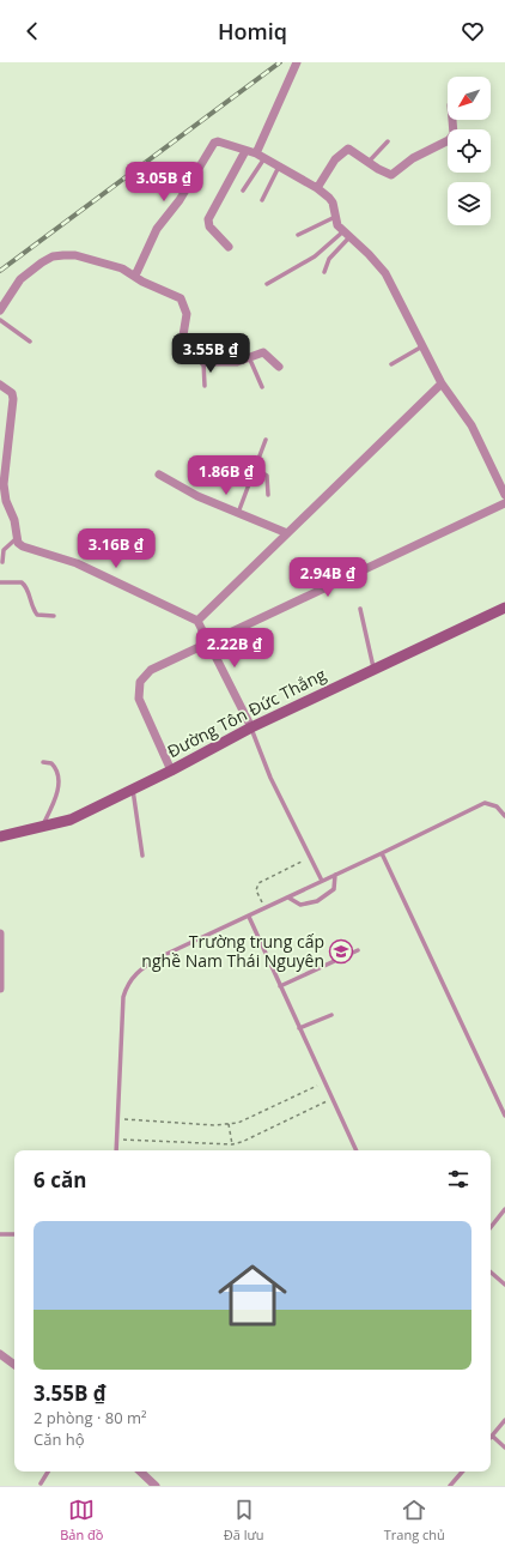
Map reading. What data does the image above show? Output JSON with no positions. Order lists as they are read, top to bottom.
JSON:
{
  "streets": {
    "main road": ["Đường Tôn Đức Thắng"]
  },
  "places": {
    "school or university": ["Trường trung cấp nghề Nam Thái Nguyên"]
  },
  "north": "bottom left",
  "page": {
    "header": "Homiq",
    "price": [
      "3.05B ₫",
      "3.55B ₫",
      "1.86B ₫",
      "3.16B ₫",
      "2.94B ₫",
      "2.22B ₫"
    ],
    "heading": "6 căn",
    "list": [
      {
        "name": "3.55B ₫",
        "note": "2 phòng · 80 m² · Căn hộ"
      }
    ],
    "tabs": ["Bản đồ", "Đã lưu", "Trang chủ"]
  }
}
